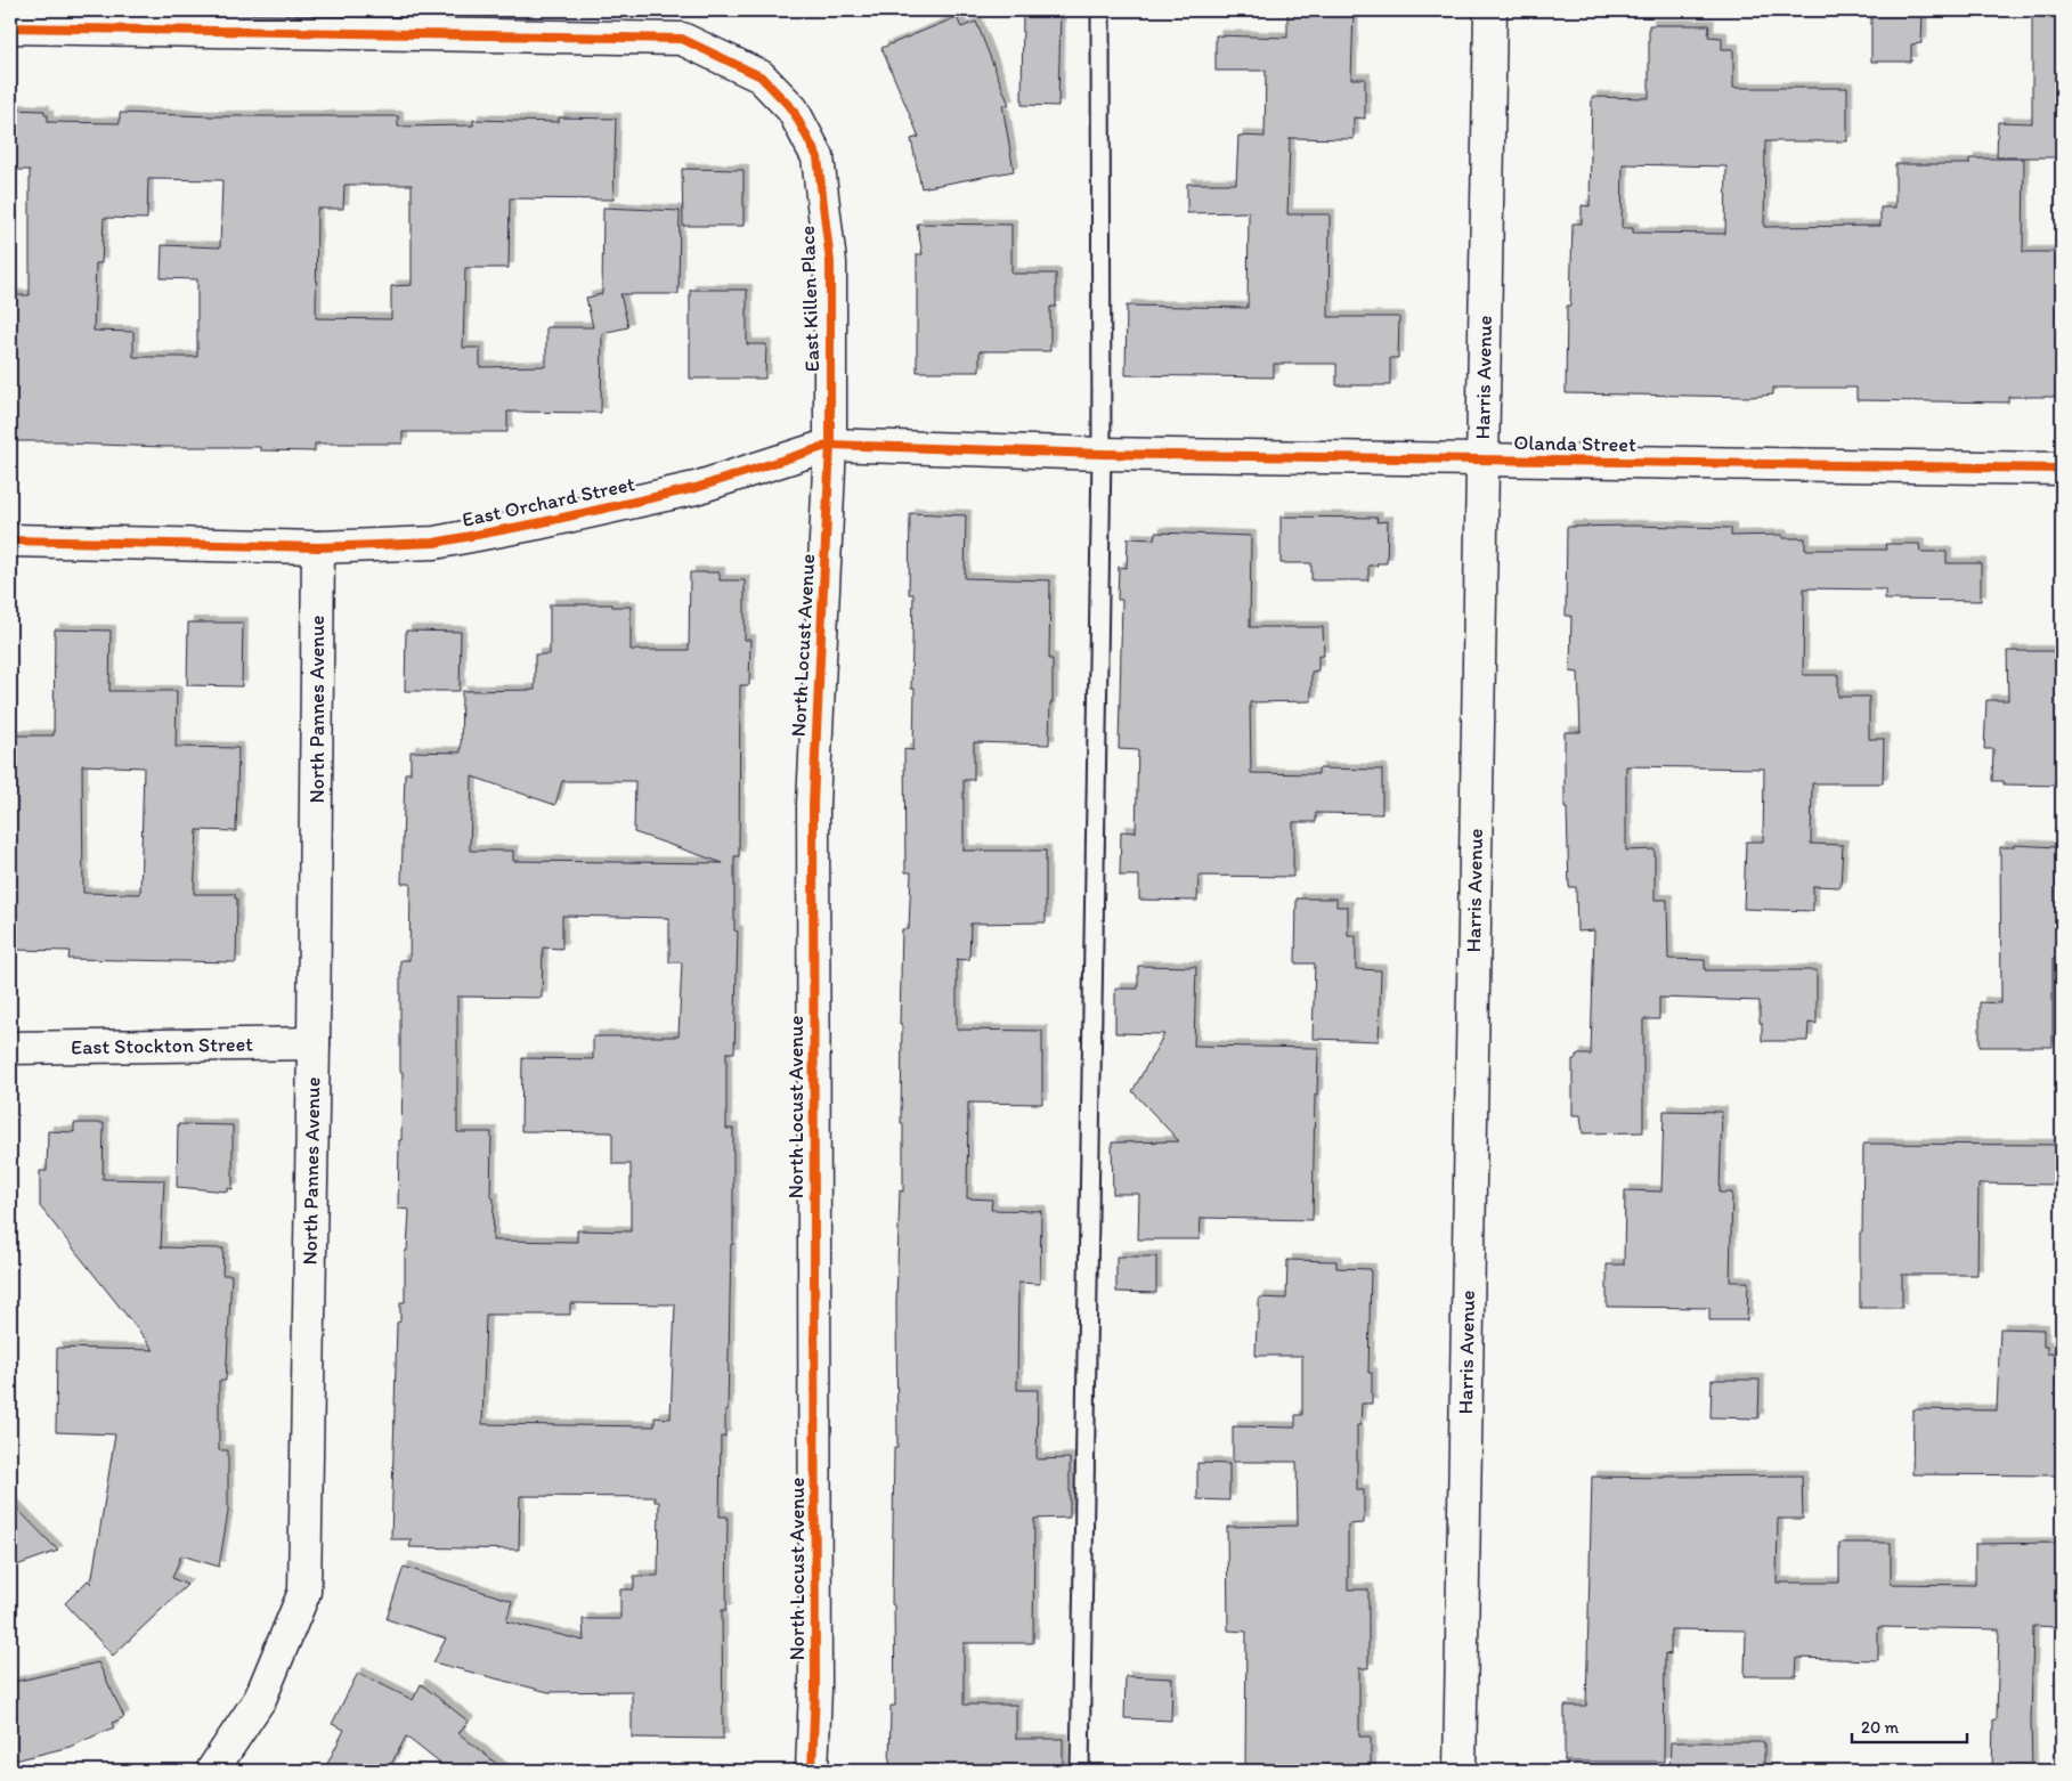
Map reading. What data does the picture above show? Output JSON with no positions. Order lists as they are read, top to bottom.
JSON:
{
  "streets": {
    "street": [
      "East Killen Place",
      "Harris Avenue",
      "Olanda Street",
      "East Orchard Street",
      "North Locust Avenue",
      "North Pannes Avenue",
      "East Stockton Street"
    ]
  },
  "crossings": [
    ["East Killen Place", "East Orchard Street"],
    ["East Killen Place", "North Locust Avenue"],
    ["Harris Avenue", "Olanda Street"],
    ["Olanda Street", "East Orchard Street"],
    ["East Orchard Street", "North Locust Avenue"],
    ["East Orchard Street", "North Pannes Avenue"],
    ["North Pannes Avenue", "East Stockton Street"]
  ],
  "scale_bar": "20 m"
}
